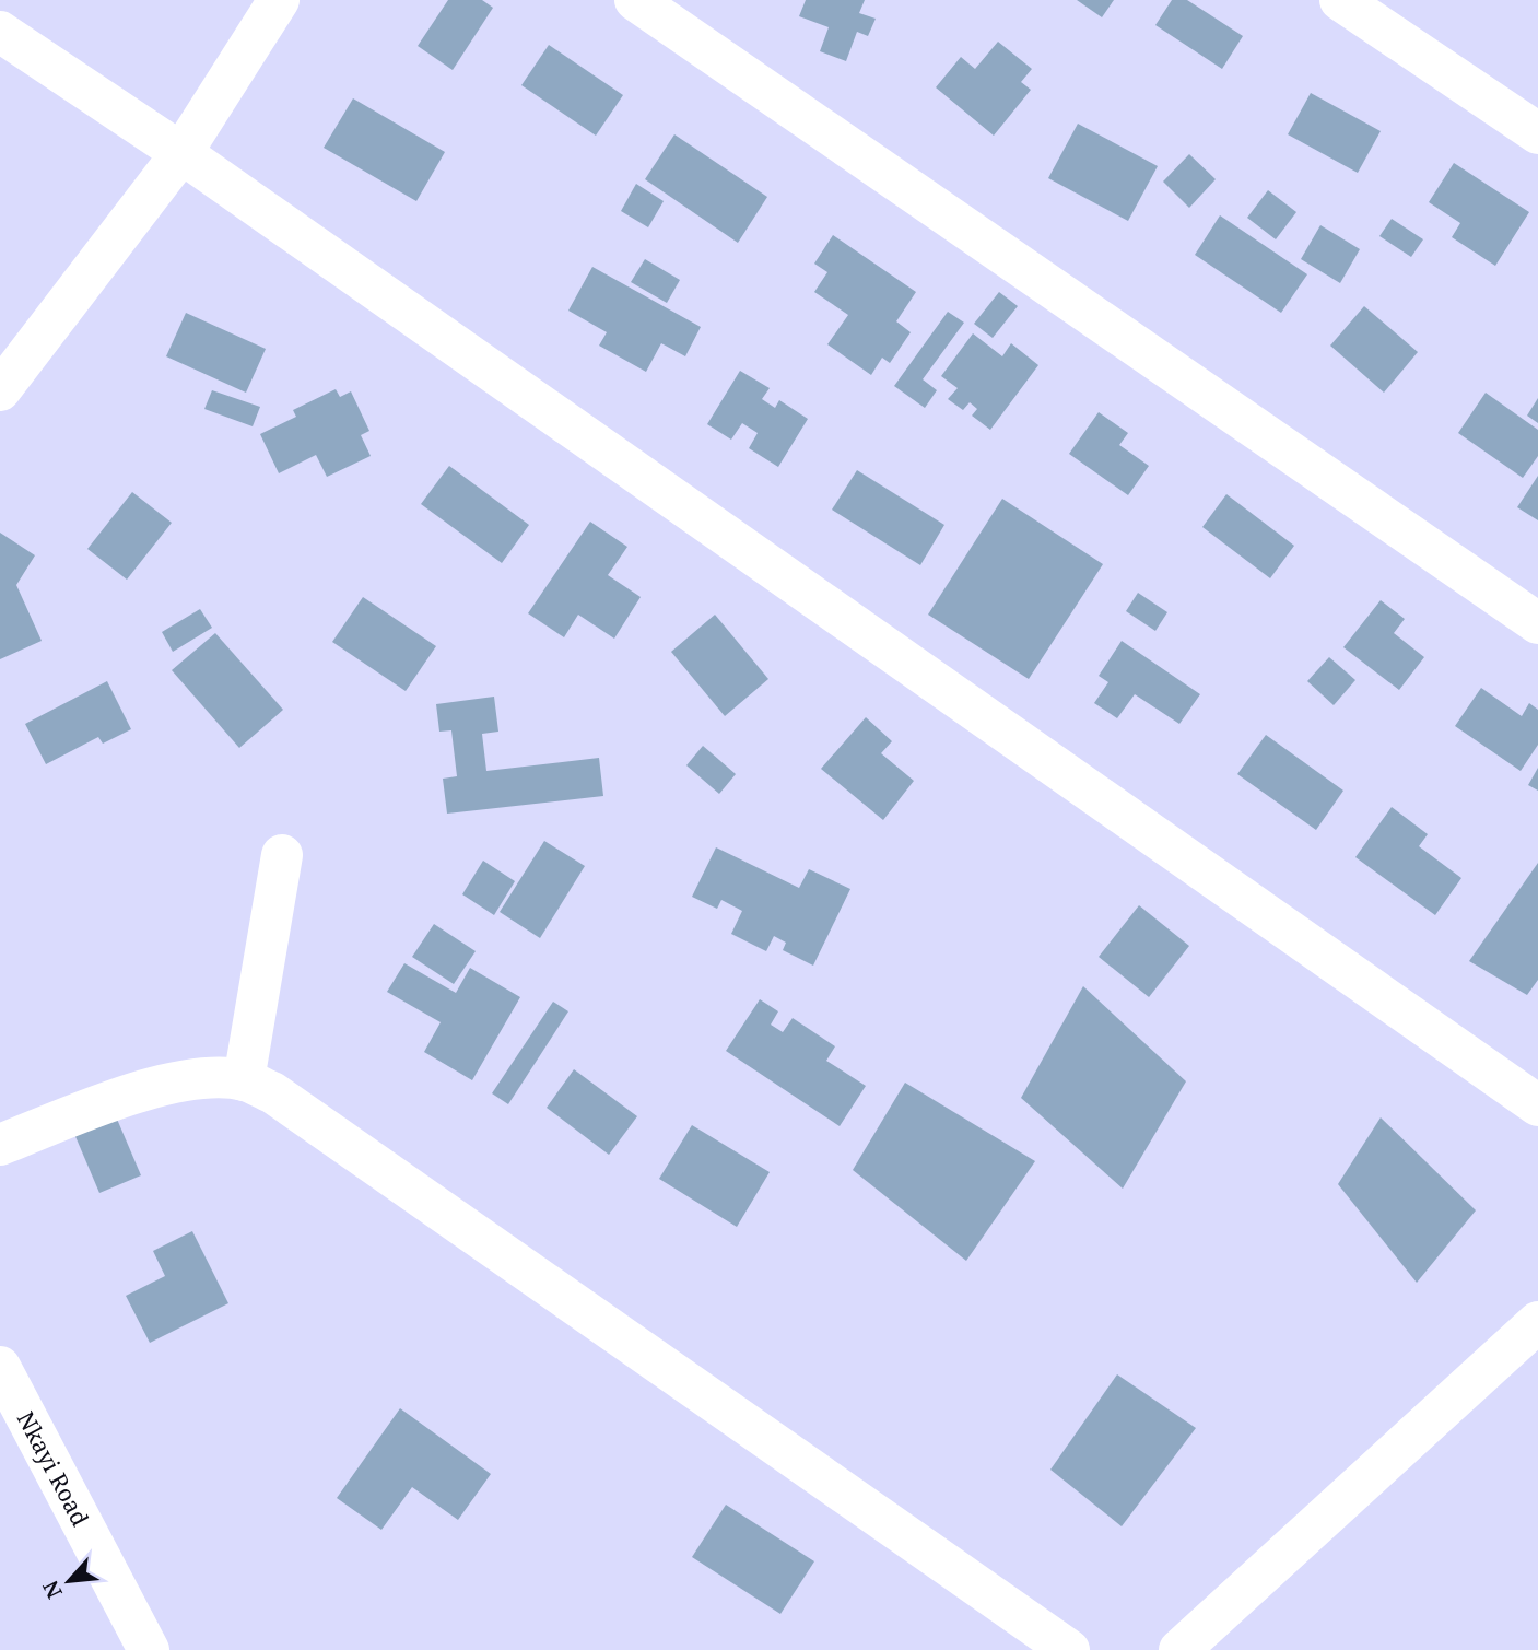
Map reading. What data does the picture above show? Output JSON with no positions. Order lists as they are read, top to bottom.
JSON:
{
  "streets": {
    "street": ["Nkayi Road"]
  },
  "north": "bottom left"
}
